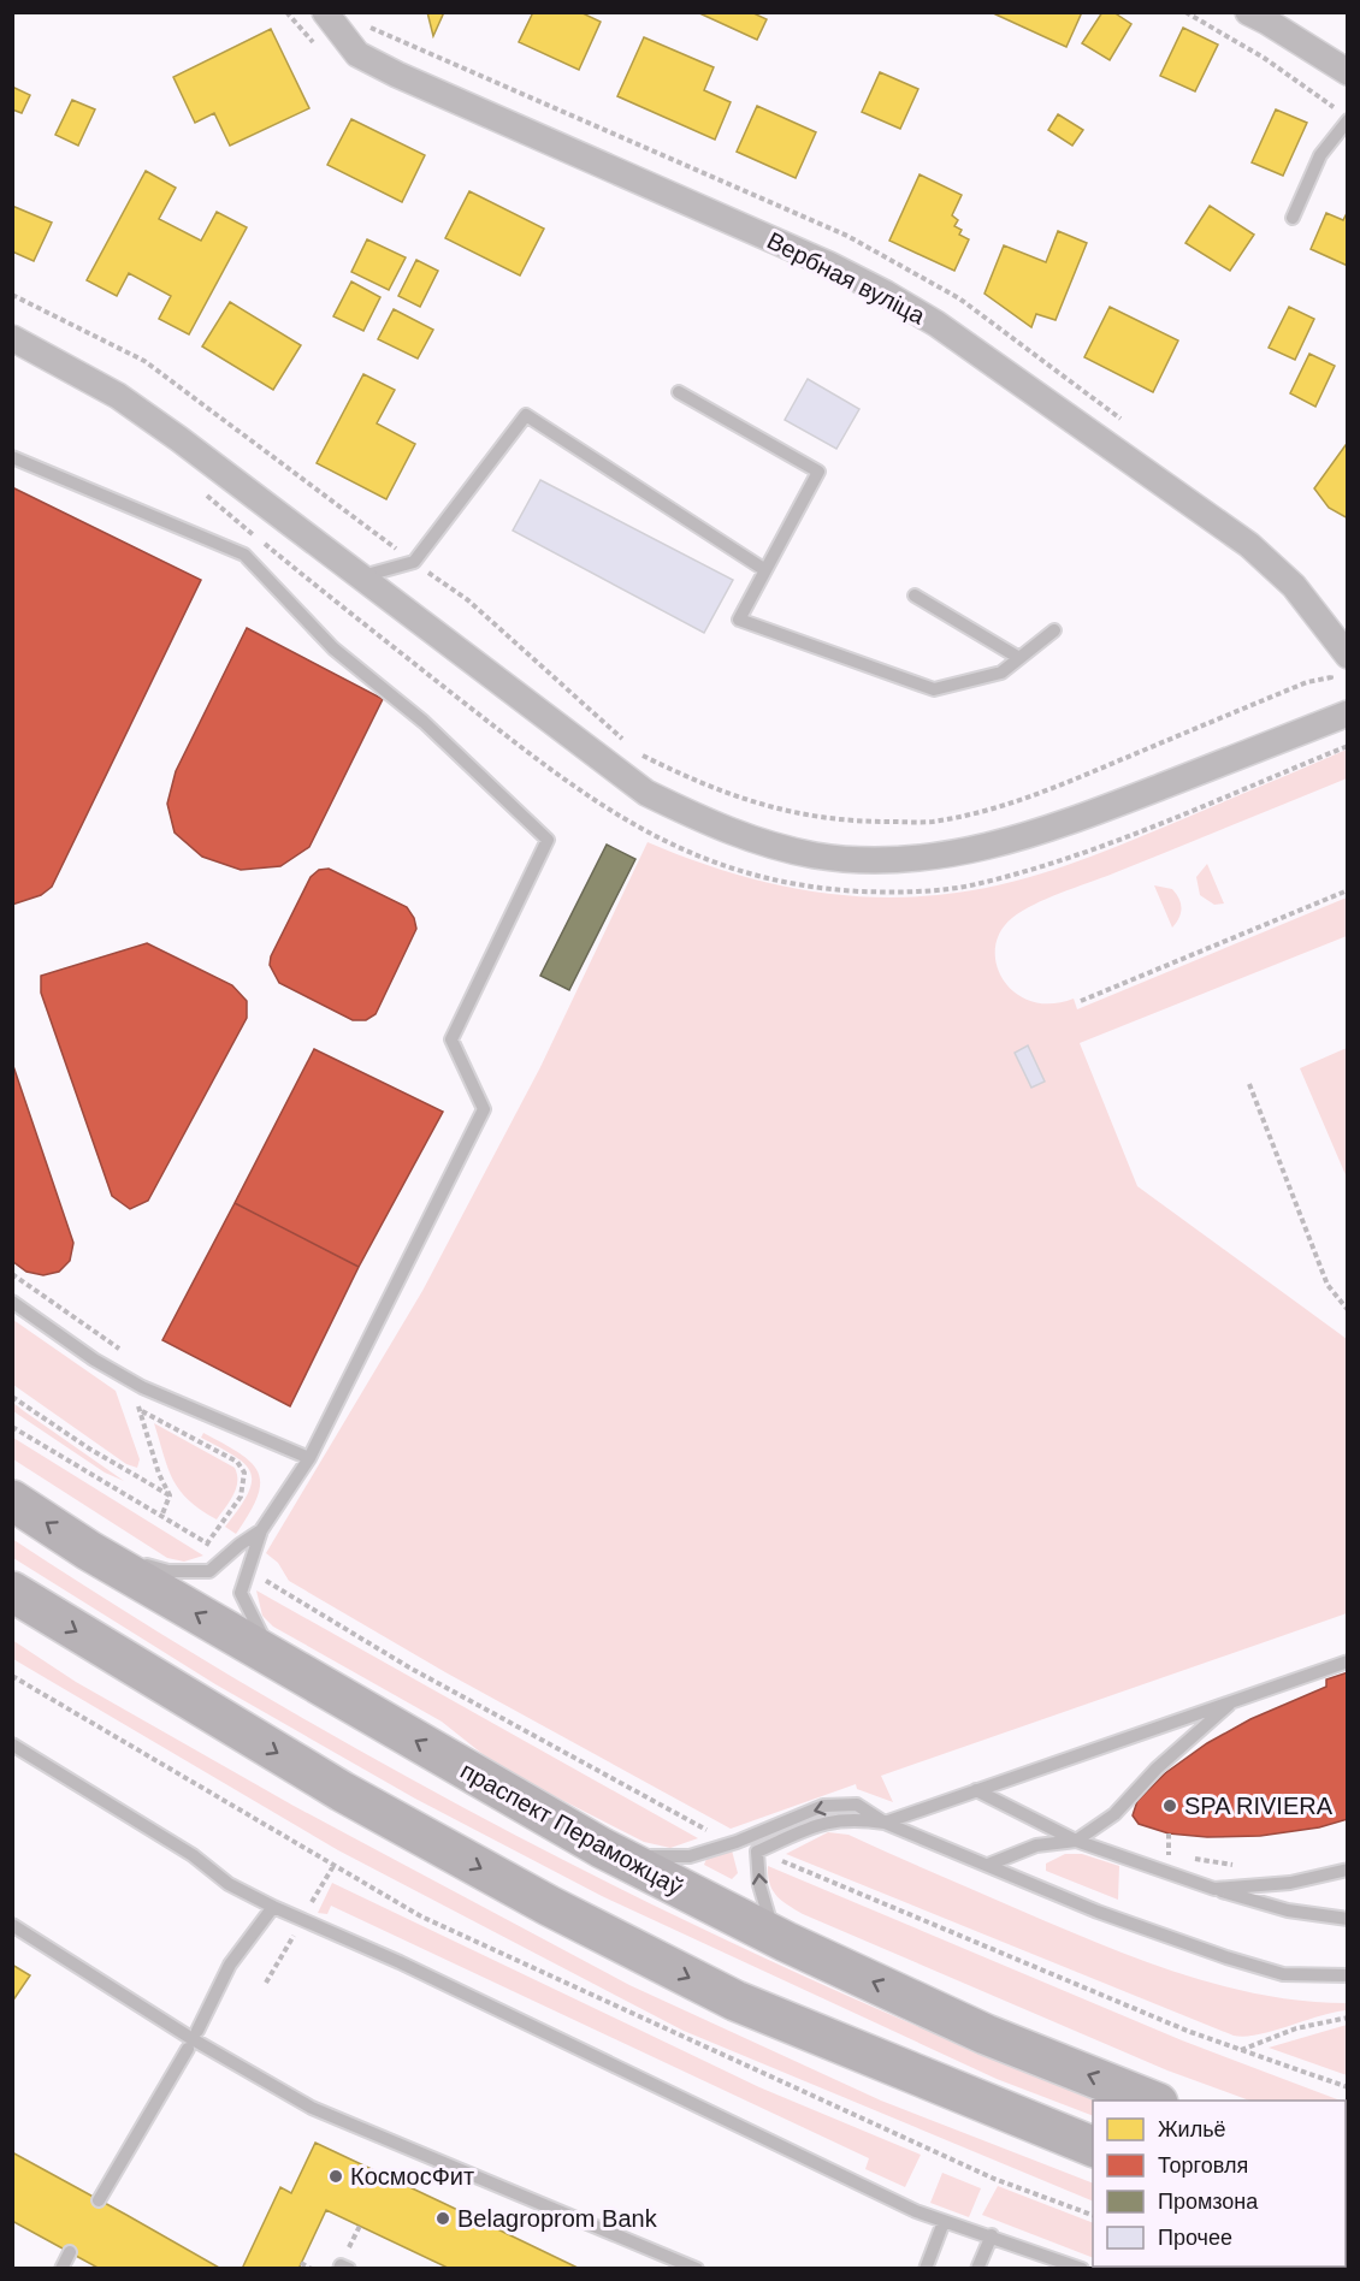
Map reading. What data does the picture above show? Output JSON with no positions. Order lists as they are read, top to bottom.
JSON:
{
  "streets": {
    "main road": ["праспект Пераможцаў"],
    "street": ["Вербная вуліца"]
  },
  "places": ["SPA RIVIERA", "КосмосФит", "Belagroprom Bank"],
  "legend": [
    "Жильё",
    "Торговля",
    "Промзона",
    "Прочее"
  ]
}
